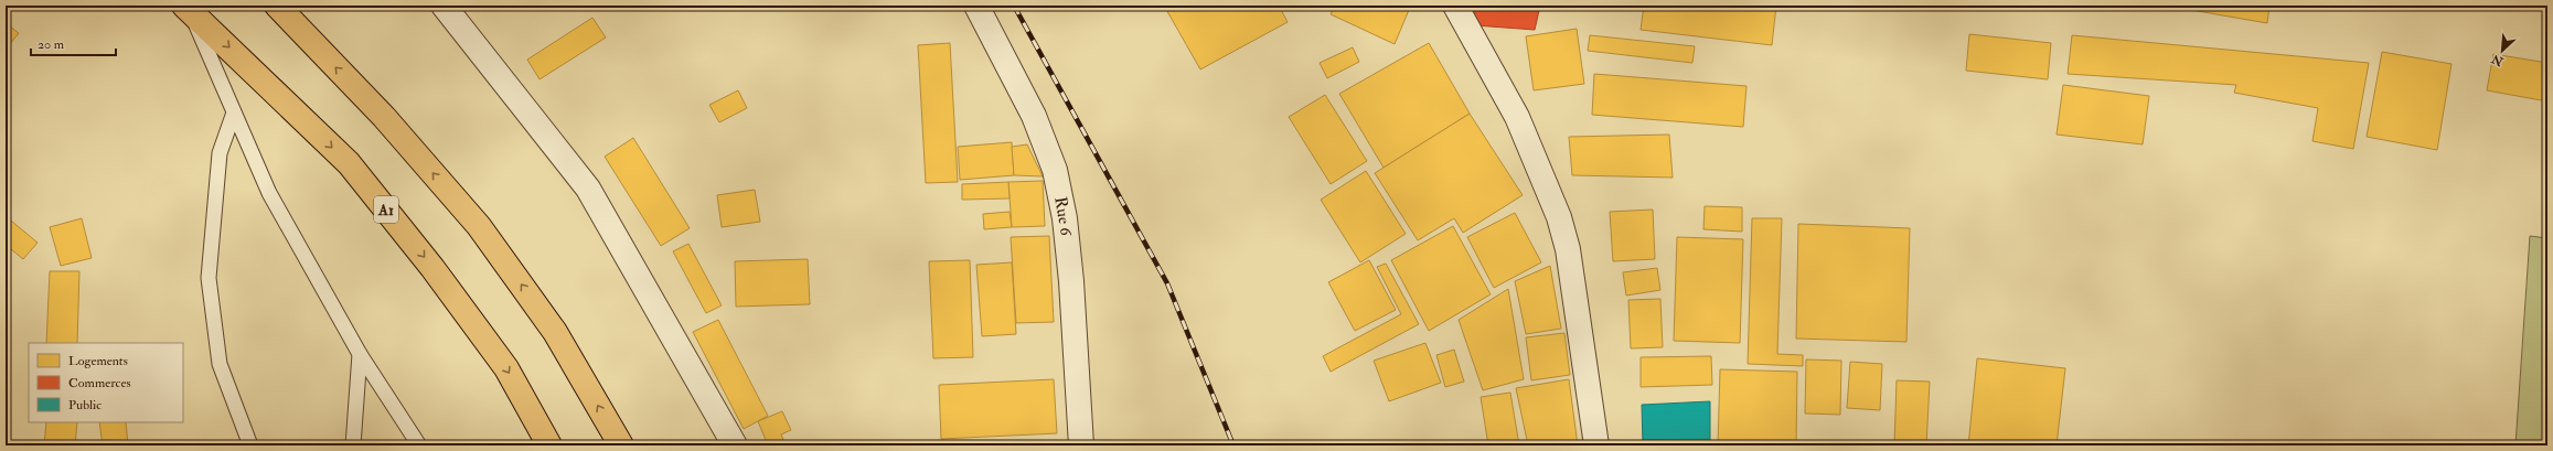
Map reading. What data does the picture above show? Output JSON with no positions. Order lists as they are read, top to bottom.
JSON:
{
  "streets": {
    "main road": ["A1"],
    "street": ["Rue 6"]
  },
  "legend": ["Logements", "Commerces", "Public"],
  "scale_bar": "20 m",
  "north": "bottom left"
}
